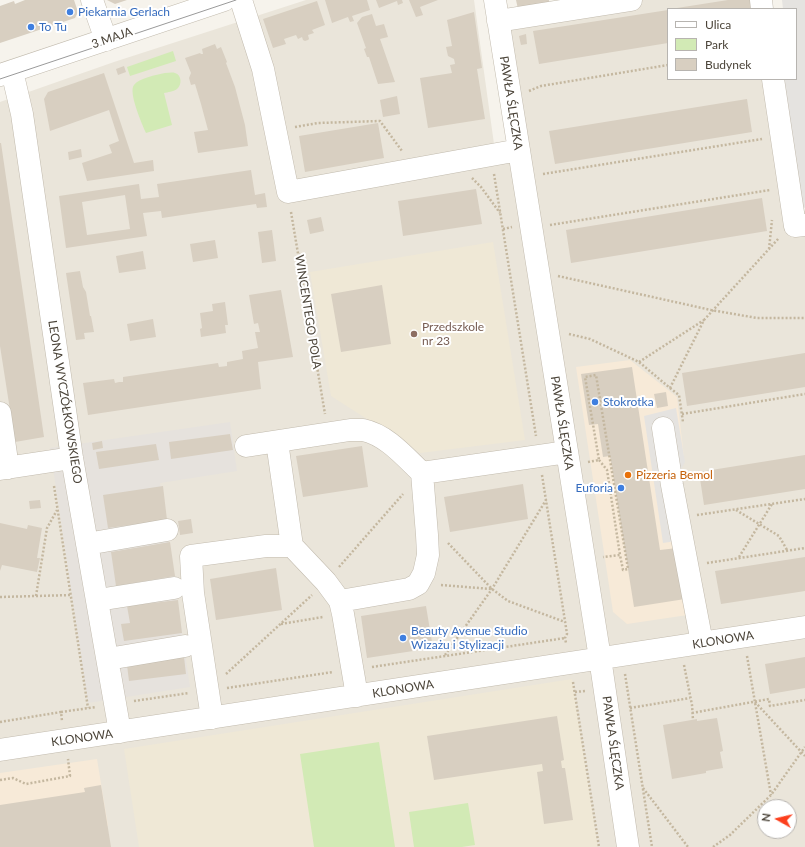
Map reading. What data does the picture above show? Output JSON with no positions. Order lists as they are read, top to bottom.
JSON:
{
  "streets": {
    "street": [
      "3 MAJA",
      "PAWŁA ŚLĘCZKA",
      "LEONA WYCZÓŁKOWSKIEGO",
      "KLONOWA"
    ],
    "path": ["WINCENTEGO POLA"]
  },
  "crossings": [
    ["3 MAJA", "LEONA WYCZÓŁKOWSKIEGO"],
    ["PAWŁA ŚLĘCZKA", "KLONOWA"],
    ["LEONA WYCZÓŁKOWSKIEGO", "KLONOWA"]
  ],
  "places": [
    "Piekarnia Gerlach",
    "To Tu",
    "Przedszkole nr 23",
    "Stokrotka",
    "Pizzeria Bemol",
    "Euforia",
    "Beauty Avenue Studio Wizażu i Stylizacji"
  ],
  "legend": ["Ulica", "Park", "Budynek"],
  "north": "left"
}
